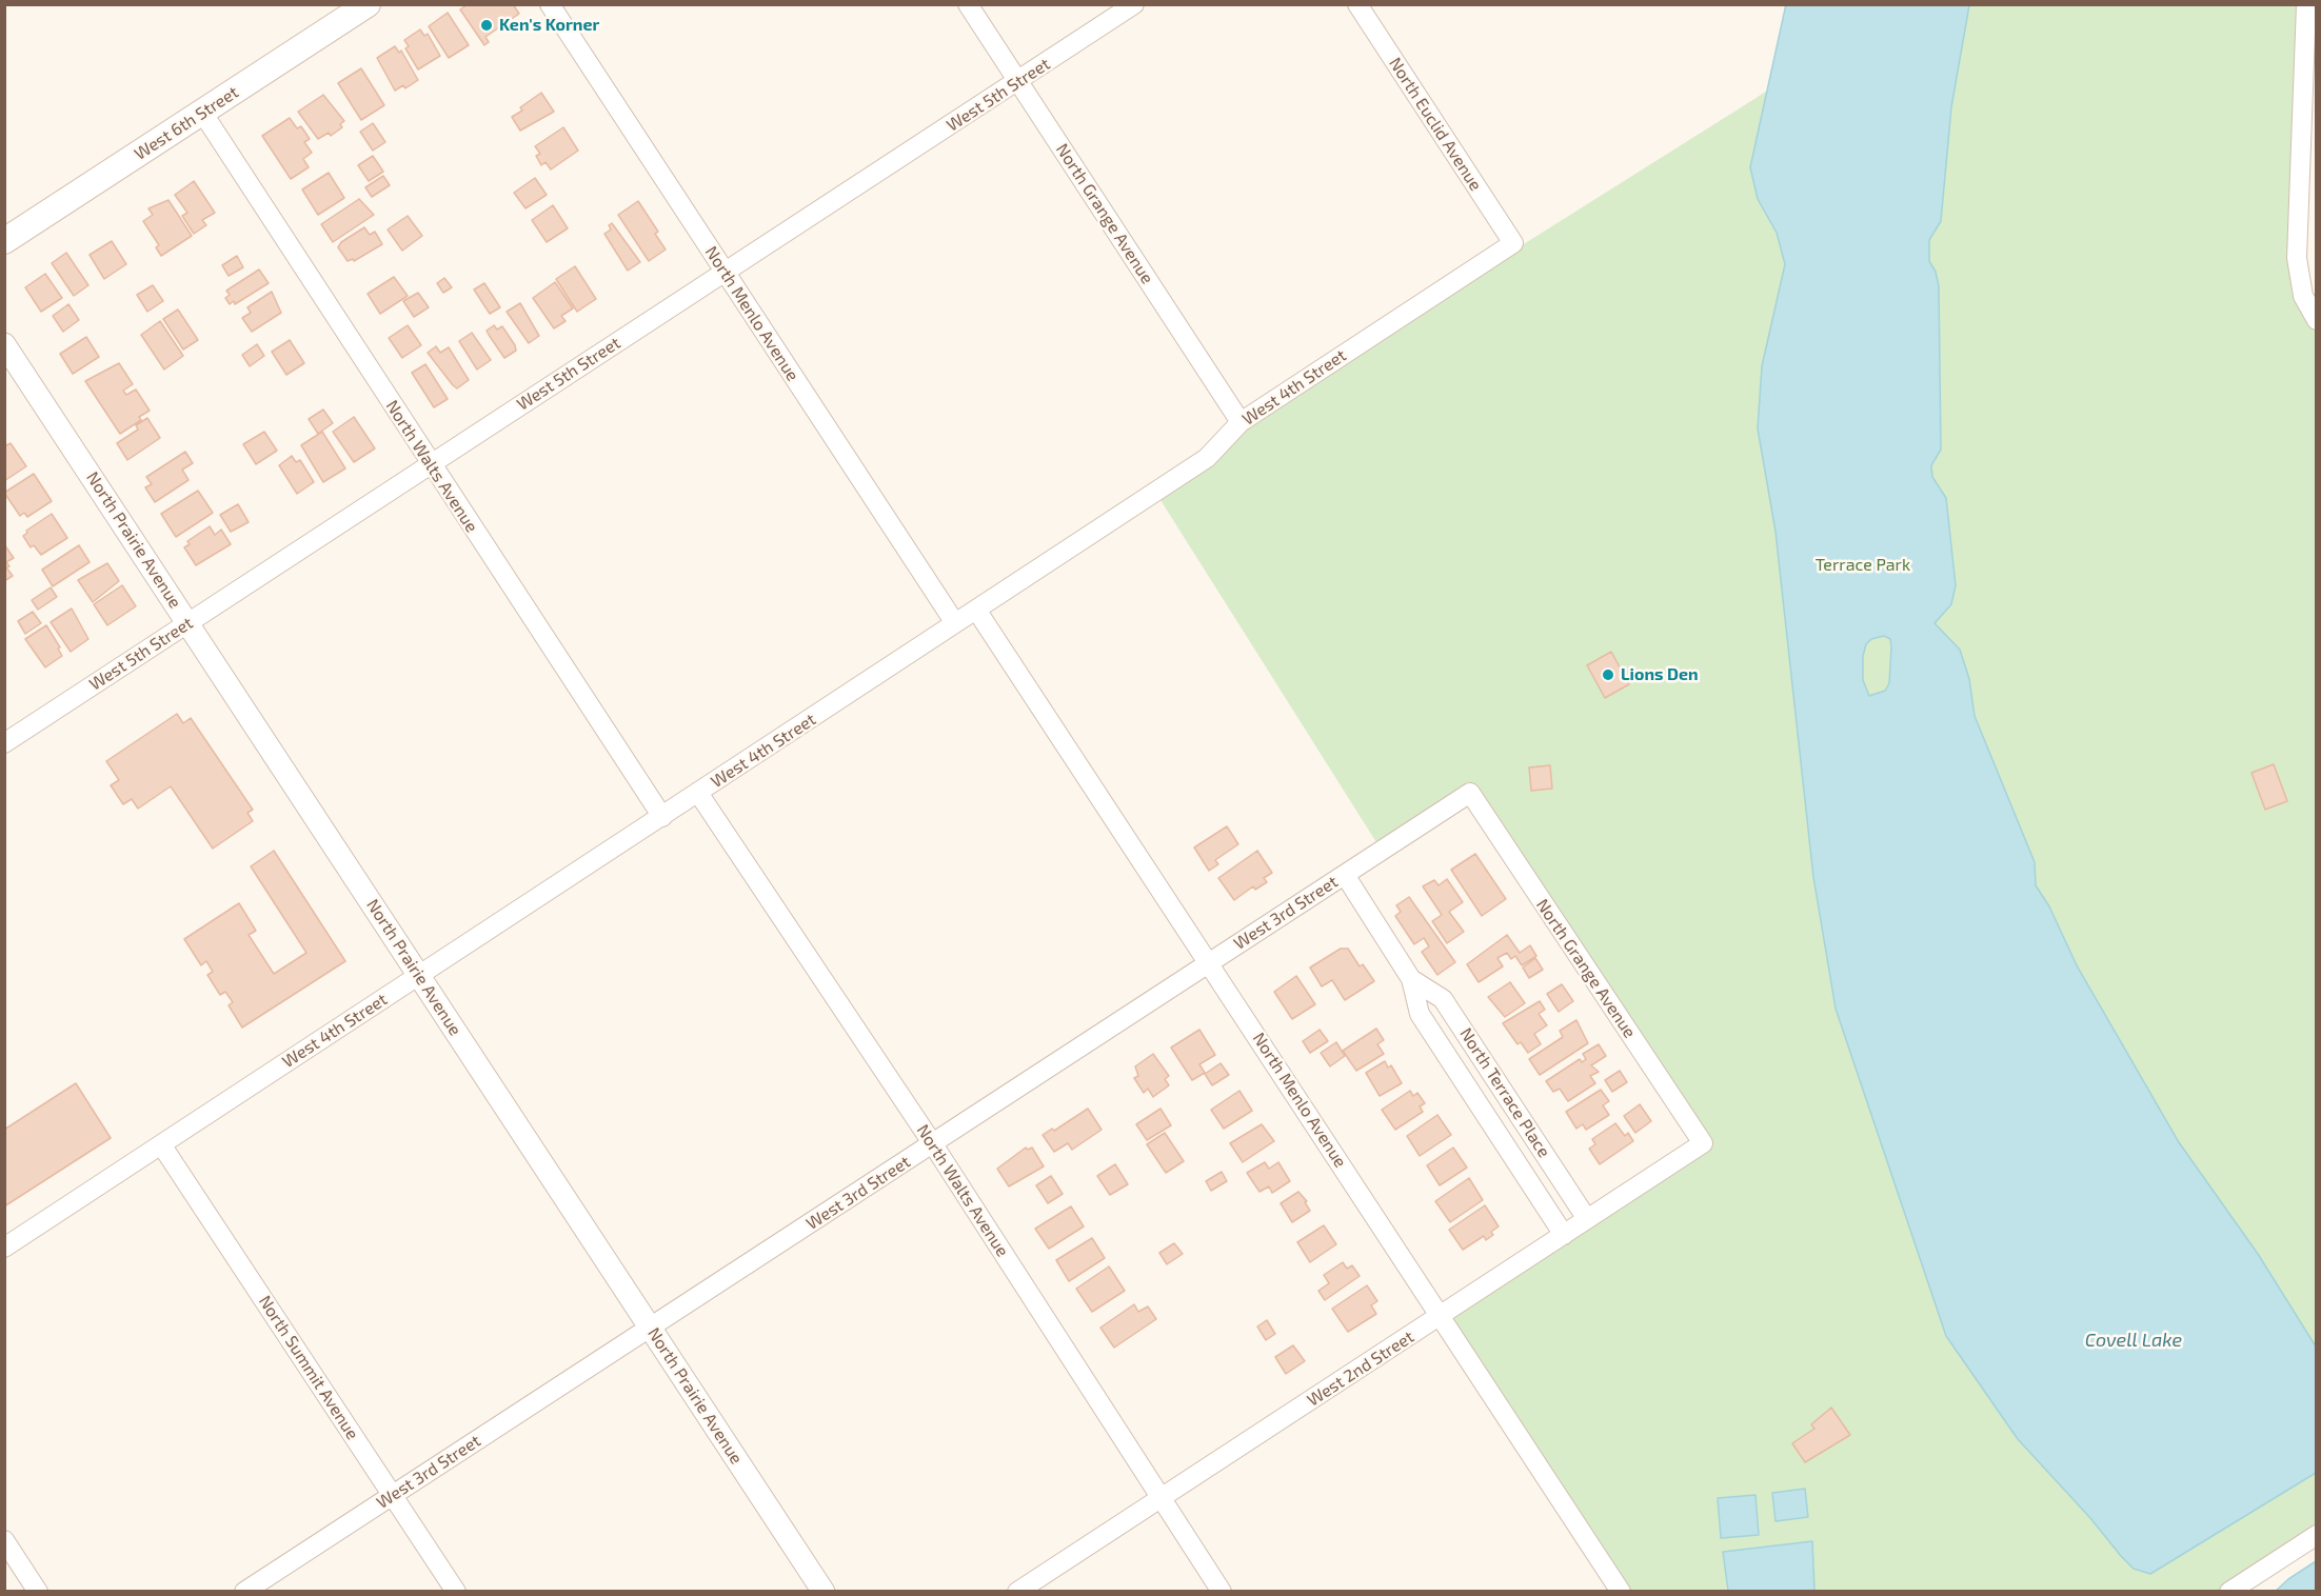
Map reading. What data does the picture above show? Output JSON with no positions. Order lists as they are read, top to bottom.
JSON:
{
  "streets": {
    "main road": ["West 6th Street"],
    "street": [
      "West 5th Street",
      "North Euclid Avenue",
      "North Grange Avenue",
      "North Menlo Avenue",
      "West 4th Street",
      "North Walts Avenue",
      "North Prairie Avenue",
      "West 3rd Street",
      "North Terrace Place",
      "North Summit Avenue",
      "West 2nd Street"
    ]
  },
  "crossings": [
    ["West 5th Street", "North Grange Avenue"],
    ["West 5th Street", "North Menlo Avenue"],
    ["West 5th Street", "North Walts Avenue"],
    ["West 5th Street", "North Prairie Avenue"],
    ["West 6th Street", "North Walts Avenue"],
    ["North Euclid Avenue", "West 4th Street"],
    ["North Grange Avenue", "West 4th Street"],
    ["North Grange Avenue", "West 3rd Street"],
    ["North Grange Avenue", "West 2nd Street"],
    ["North Menlo Avenue", "West 4th Street"],
    ["North Menlo Avenue", "West 3rd Street"],
    ["North Menlo Avenue", "West 2nd Street"],
    ["West 4th Street", "North Walts Avenue"],
    ["West 4th Street", "North Prairie Avenue"],
    ["West 4th Street", "North Summit Avenue"],
    ["North Walts Avenue", "West 3rd Street"],
    ["North Walts Avenue", "West 2nd Street"],
    ["North Prairie Avenue", "West 3rd Street"],
    ["West 3rd Street", "North Terrace Place"],
    ["West 3rd Street", "North Summit Avenue"],
    ["North Terrace Place", "West 2nd Street"]
  ],
  "water": ["Covell Lake"],
  "parks": ["Terrace Park"],
  "places": ["Ken's Korner", "Lions Den"]
}
